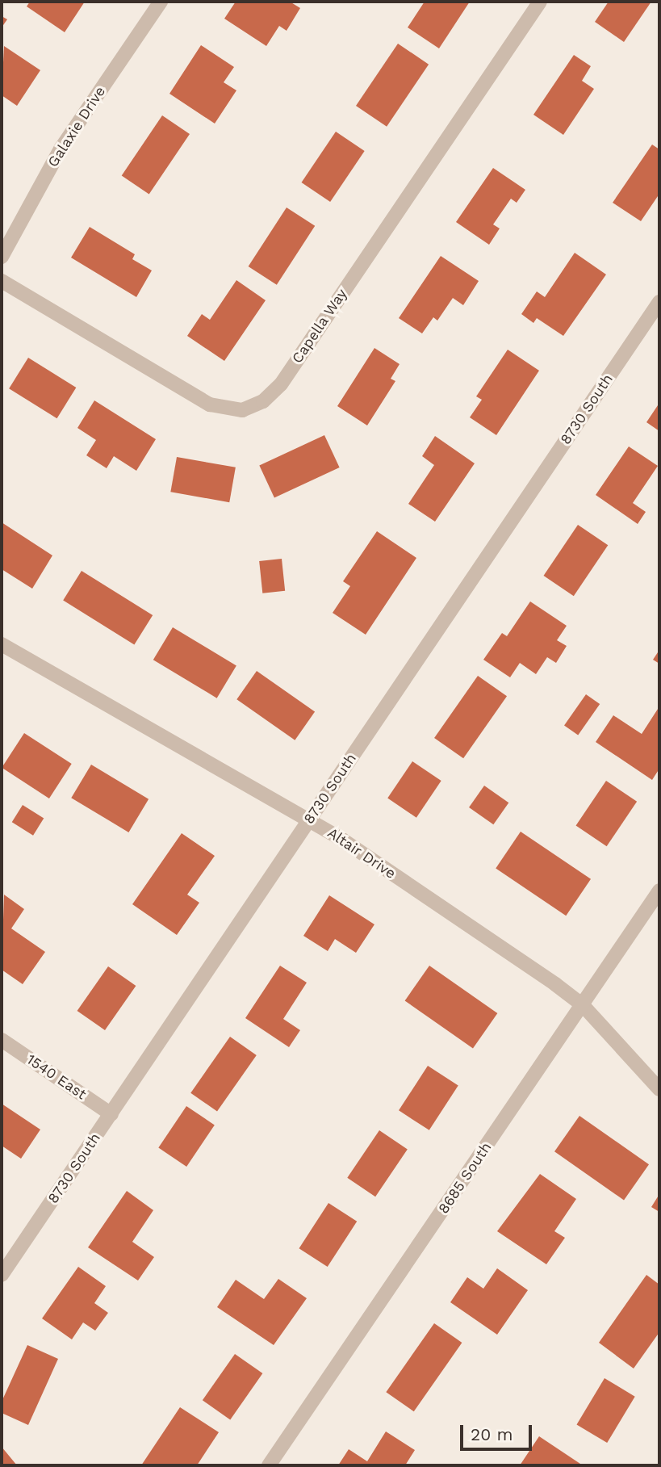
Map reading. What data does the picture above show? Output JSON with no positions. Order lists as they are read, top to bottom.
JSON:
{
  "streets": {
    "street": [
      "Galaxie Drive",
      "Capella Way",
      "8730 South",
      "Altair Drive",
      "1540 East",
      "8685 South"
    ]
  },
  "crossings": [
    ["8730 South", "Altair Drive"],
    ["8730 South", "1540 East"],
    ["Altair Drive", "8685 South"]
  ],
  "scale_bar": "20 m"
}
